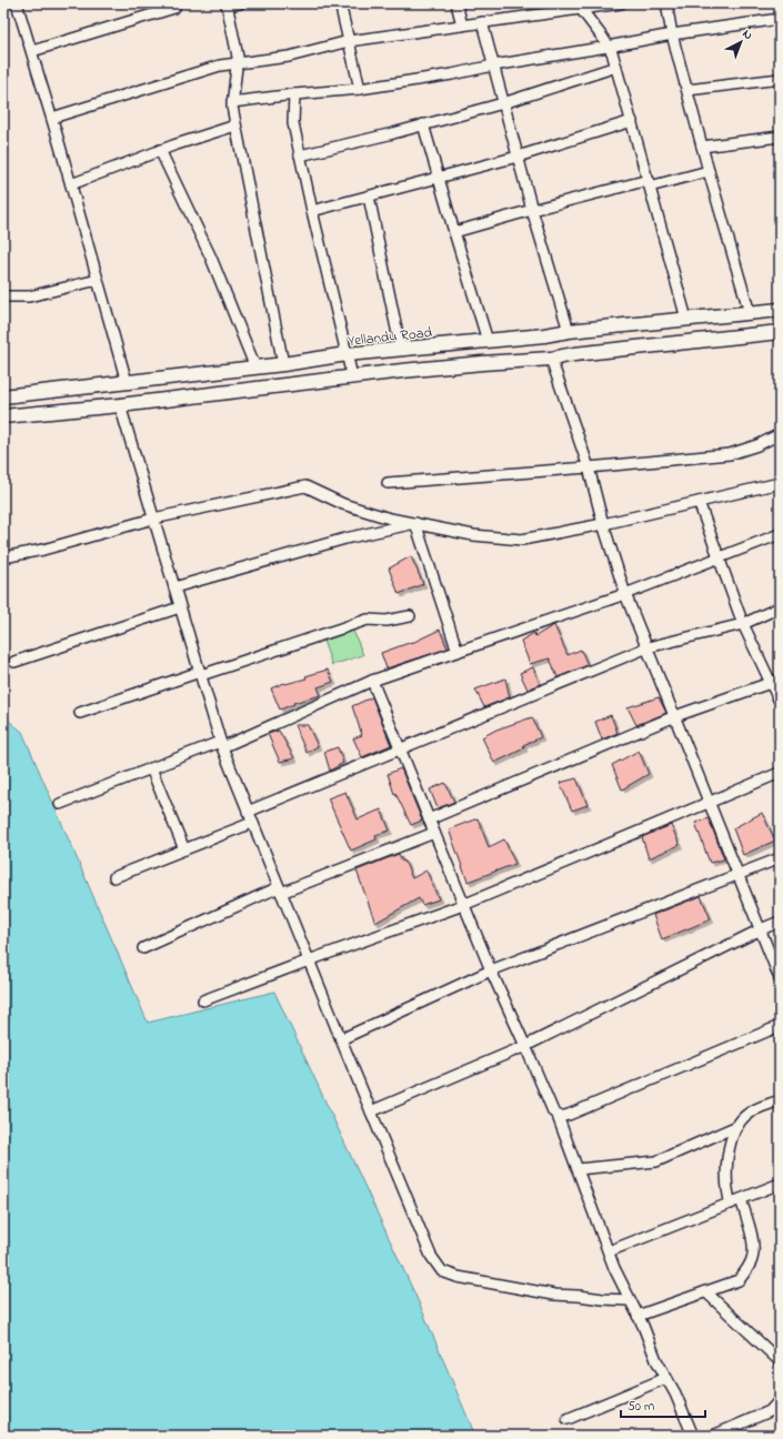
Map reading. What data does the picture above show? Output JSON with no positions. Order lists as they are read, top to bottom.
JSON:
{
  "streets": {
    "main road": ["Yellandu Road"]
  },
  "scale_bar": "50 m",
  "north": "top right"
}
